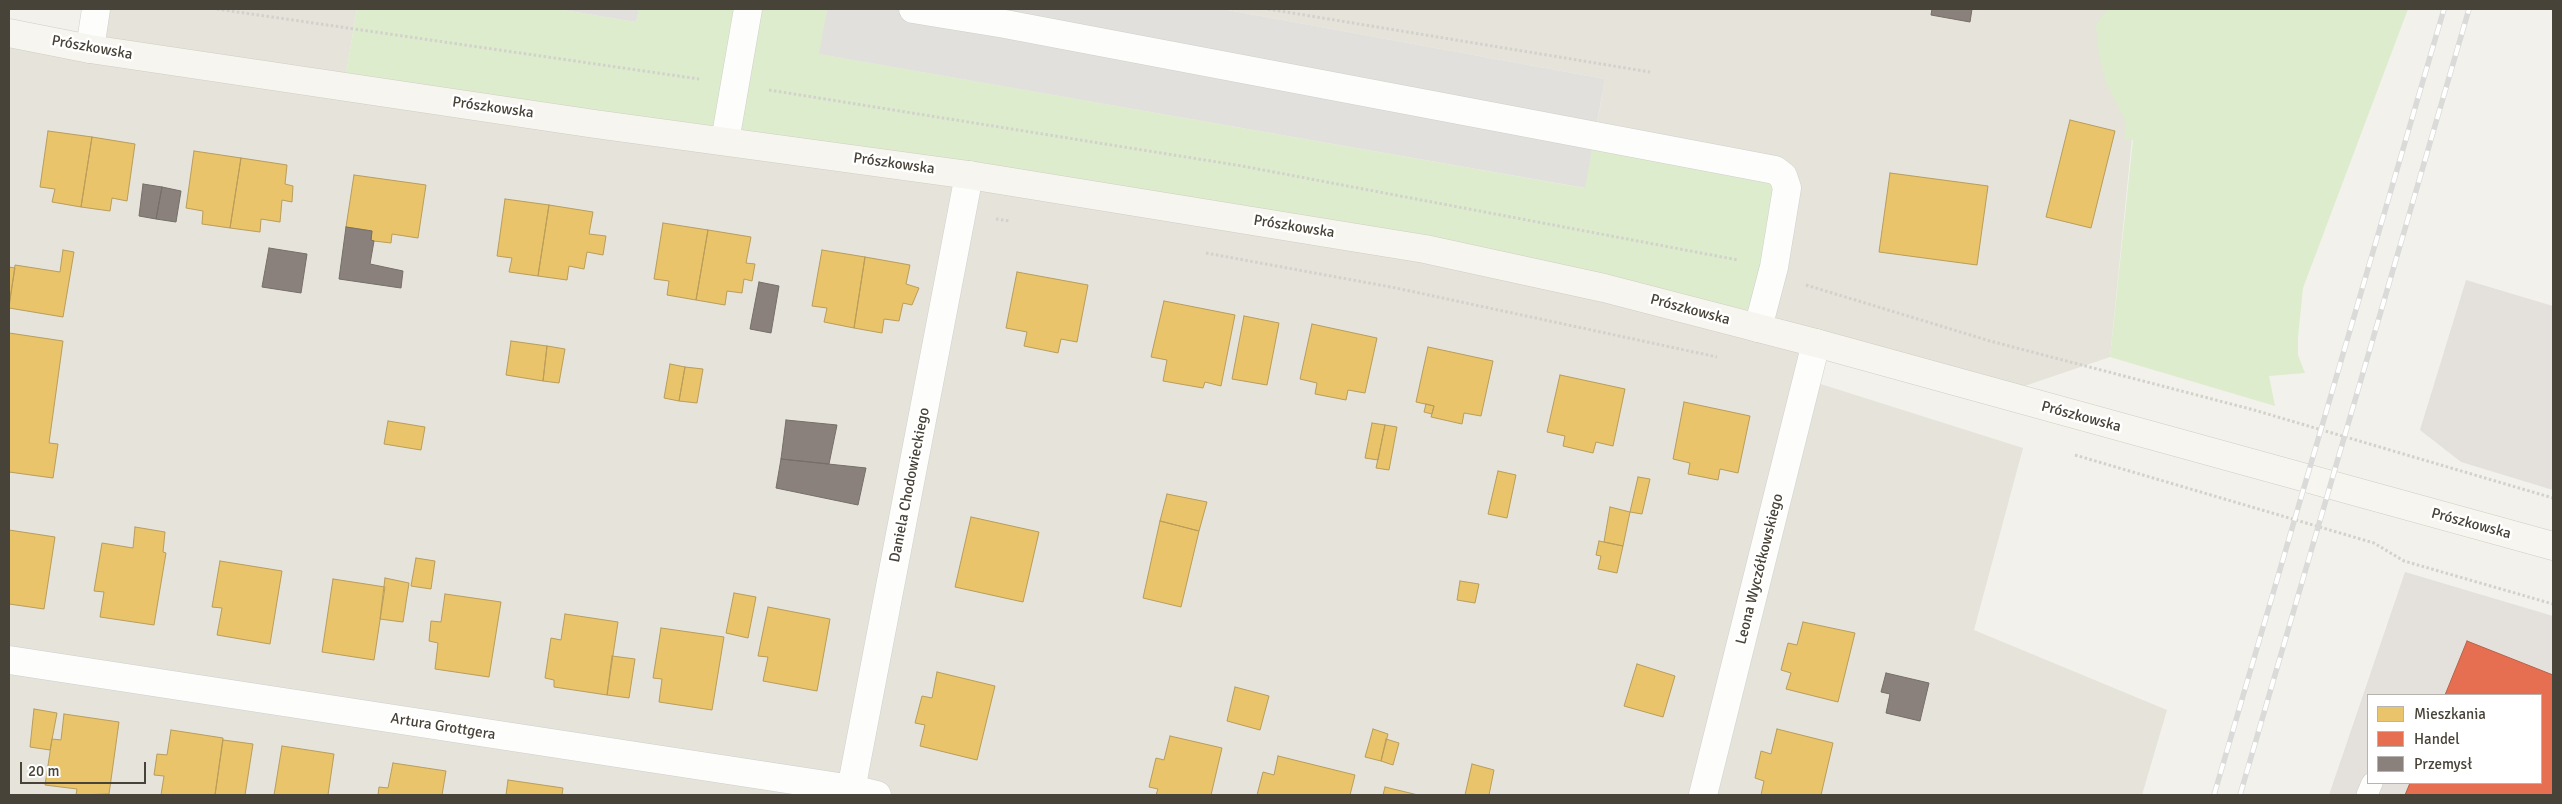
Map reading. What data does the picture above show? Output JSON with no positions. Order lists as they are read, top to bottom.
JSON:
{
  "streets": {
    "main road": ["Prószkowska"],
    "street": ["Daniela Chodowieckiego", "Leona Wyczółkowskiego", "Artura Grottgera"]
  },
  "crossings": [
    ["Prószkowska", "Daniela Chodowieckiego"],
    ["Prószkowska", "Leona Wyczółkowskiego"],
    ["Daniela Chodowieckiego", "Artura Grottgera"]
  ],
  "legend": ["Mieszkania", "Handel", "Przemysł"],
  "scale_bar": "20 m"
}
